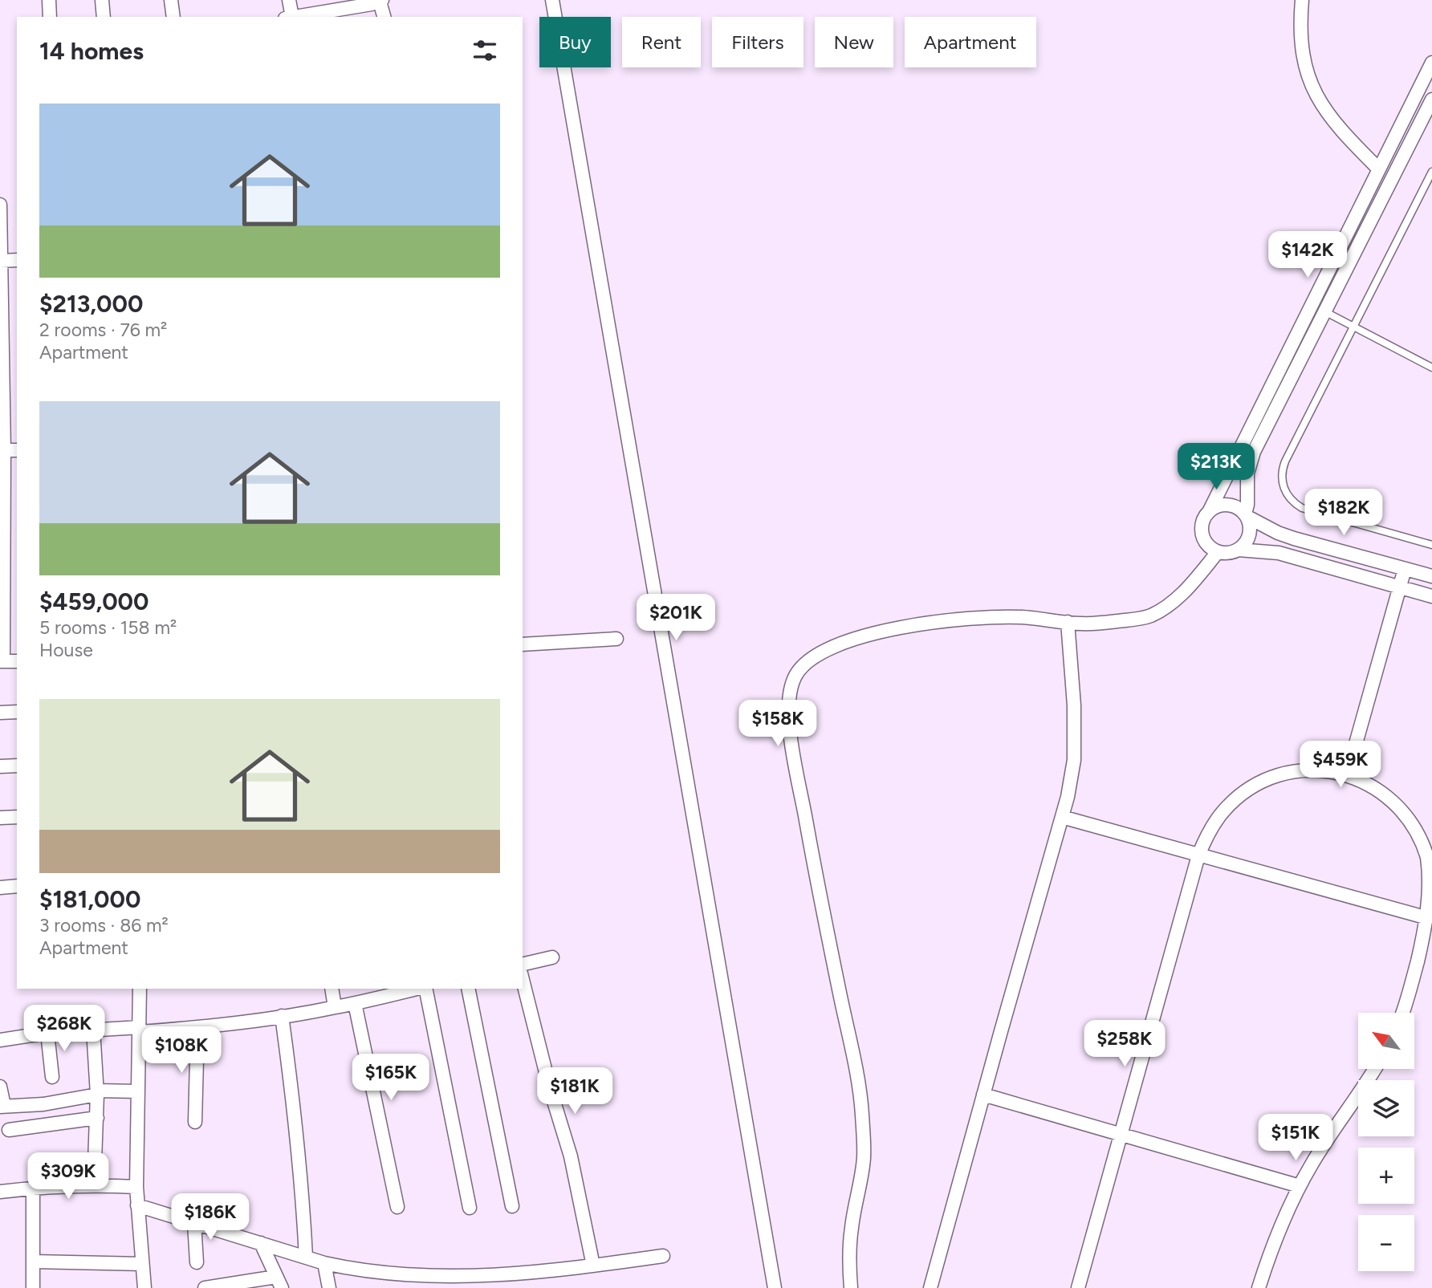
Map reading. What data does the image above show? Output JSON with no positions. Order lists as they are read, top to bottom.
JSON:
{
  "north": "top left",
  "page": {
    "chip": [
      "Buy",
      "Rent",
      "Filters",
      "New",
      "Apartment"
    ],
    "heading": "14 homes",
    "list": [
      {
        "name": "$213,000",
        "note": "2 rooms · 76 m² · Apartment"
      },
      {
        "name": "$459,000",
        "note": "5 rooms · 158 m² · House"
      },
      {
        "name": "$181,000",
        "note": "3 rooms · 86 m² · Apartment"
      }
    ],
    "price": [
      "$142K",
      "$213K",
      "$182K",
      "$201K",
      "$158K",
      "$459K",
      "$268K",
      "$258K",
      "$108K",
      "$165K",
      "$181K",
      "$151K",
      "$309K",
      "$186K"
    ],
    "map_buttons": ["+", "−"]
  }
}
